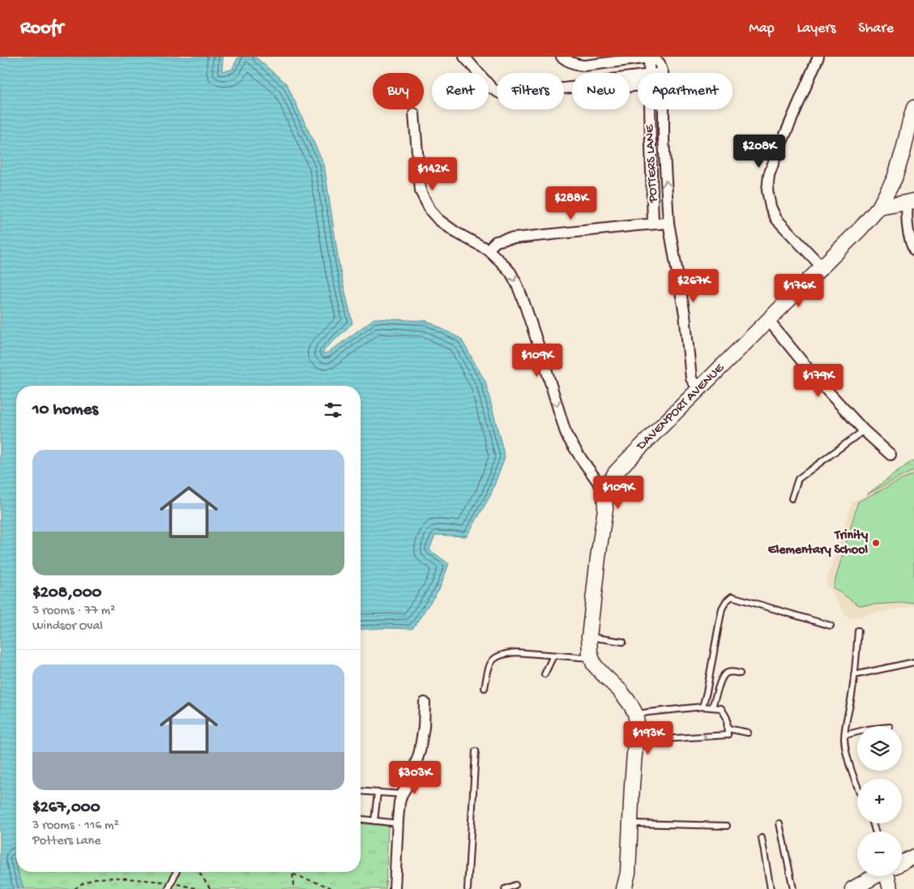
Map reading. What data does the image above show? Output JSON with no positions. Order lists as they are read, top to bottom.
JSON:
{
  "streets": {
    "street": ["POTTERS LANE", "DAVENPORT AVENUE"]
  },
  "crossings": [
    ["POTTERS LANE", "DAVENPORT AVENUE"]
  ],
  "places": ["Trinity Elementary School"],
  "page": {
    "header": "Roofr",
    "nav": ["Map", "Layers", "Share"],
    "chip": [
      "Buy",
      "Rent",
      "Filters",
      "New",
      "Apartment"
    ],
    "price": [
      "$208K",
      "$142K",
      "$288K",
      "$267K",
      "$176K",
      "$109K",
      "$179K",
      "$109K",
      "$193K",
      "$303K"
    ],
    "heading": "10 homes",
    "list": [
      {
        "name": "$208,000",
        "note": "3 rooms · 77 m² · Windsor Oval"
      },
      {
        "name": "$267,000",
        "note": "3 rooms · 116 m² · Potters Lane"
      }
    ],
    "map_buttons": ["+", "−"]
  }
}
